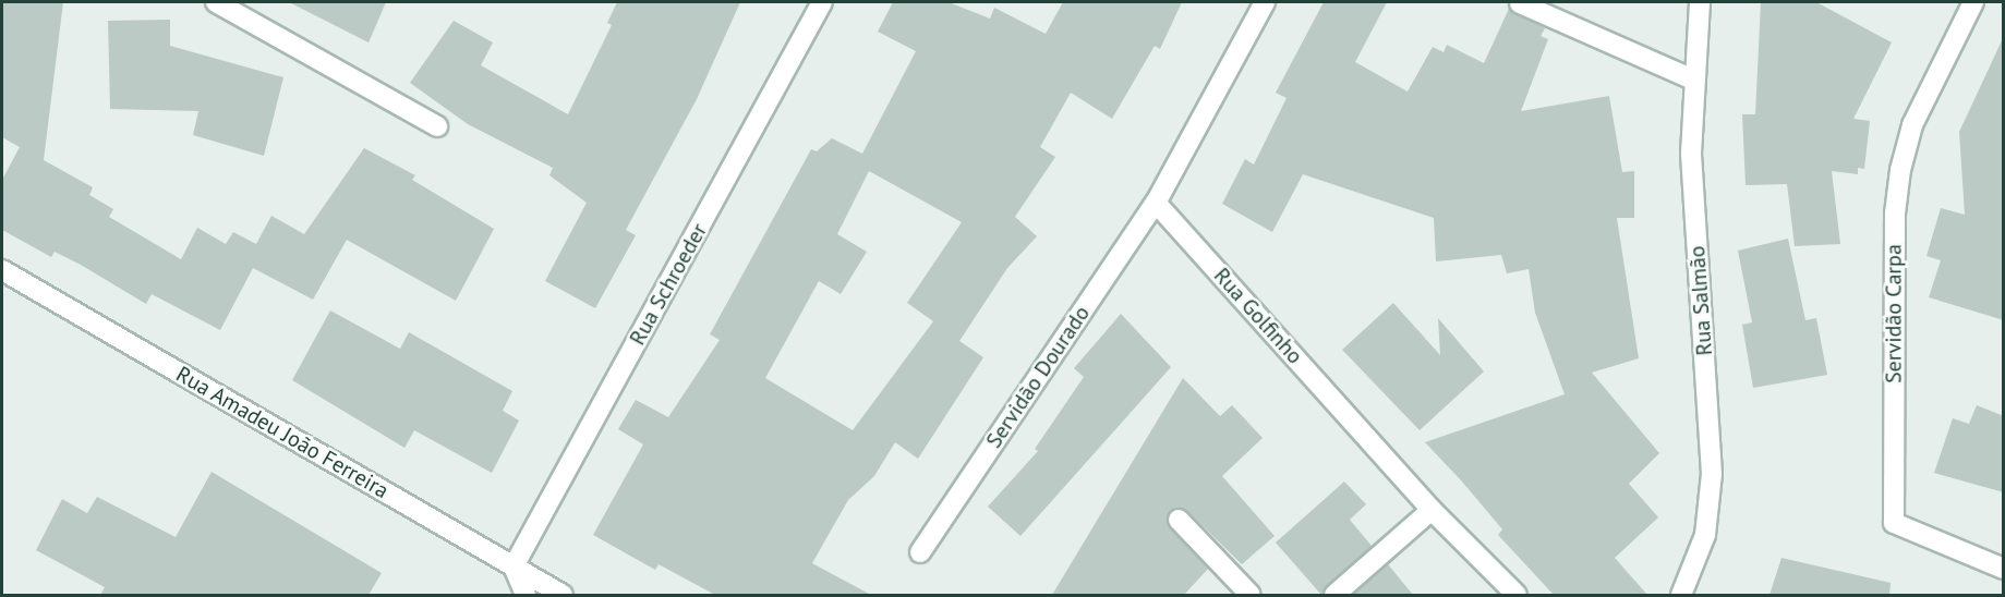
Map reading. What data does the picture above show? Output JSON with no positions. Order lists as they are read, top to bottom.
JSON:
{
  "streets": {
    "street": [
      "Rua Schroeder",
      "Rua Salmão",
      "Servidão Carpa",
      "Rua Golfinho",
      "Servidão Dourado",
      "Rua Amadeu João Ferreira"
    ]
  },
  "crossings": [
    ["Rua Schroeder", "Rua Amadeu João Ferreira"],
    ["Rua Golfinho", "Servidão Dourado"]
  ]
}
